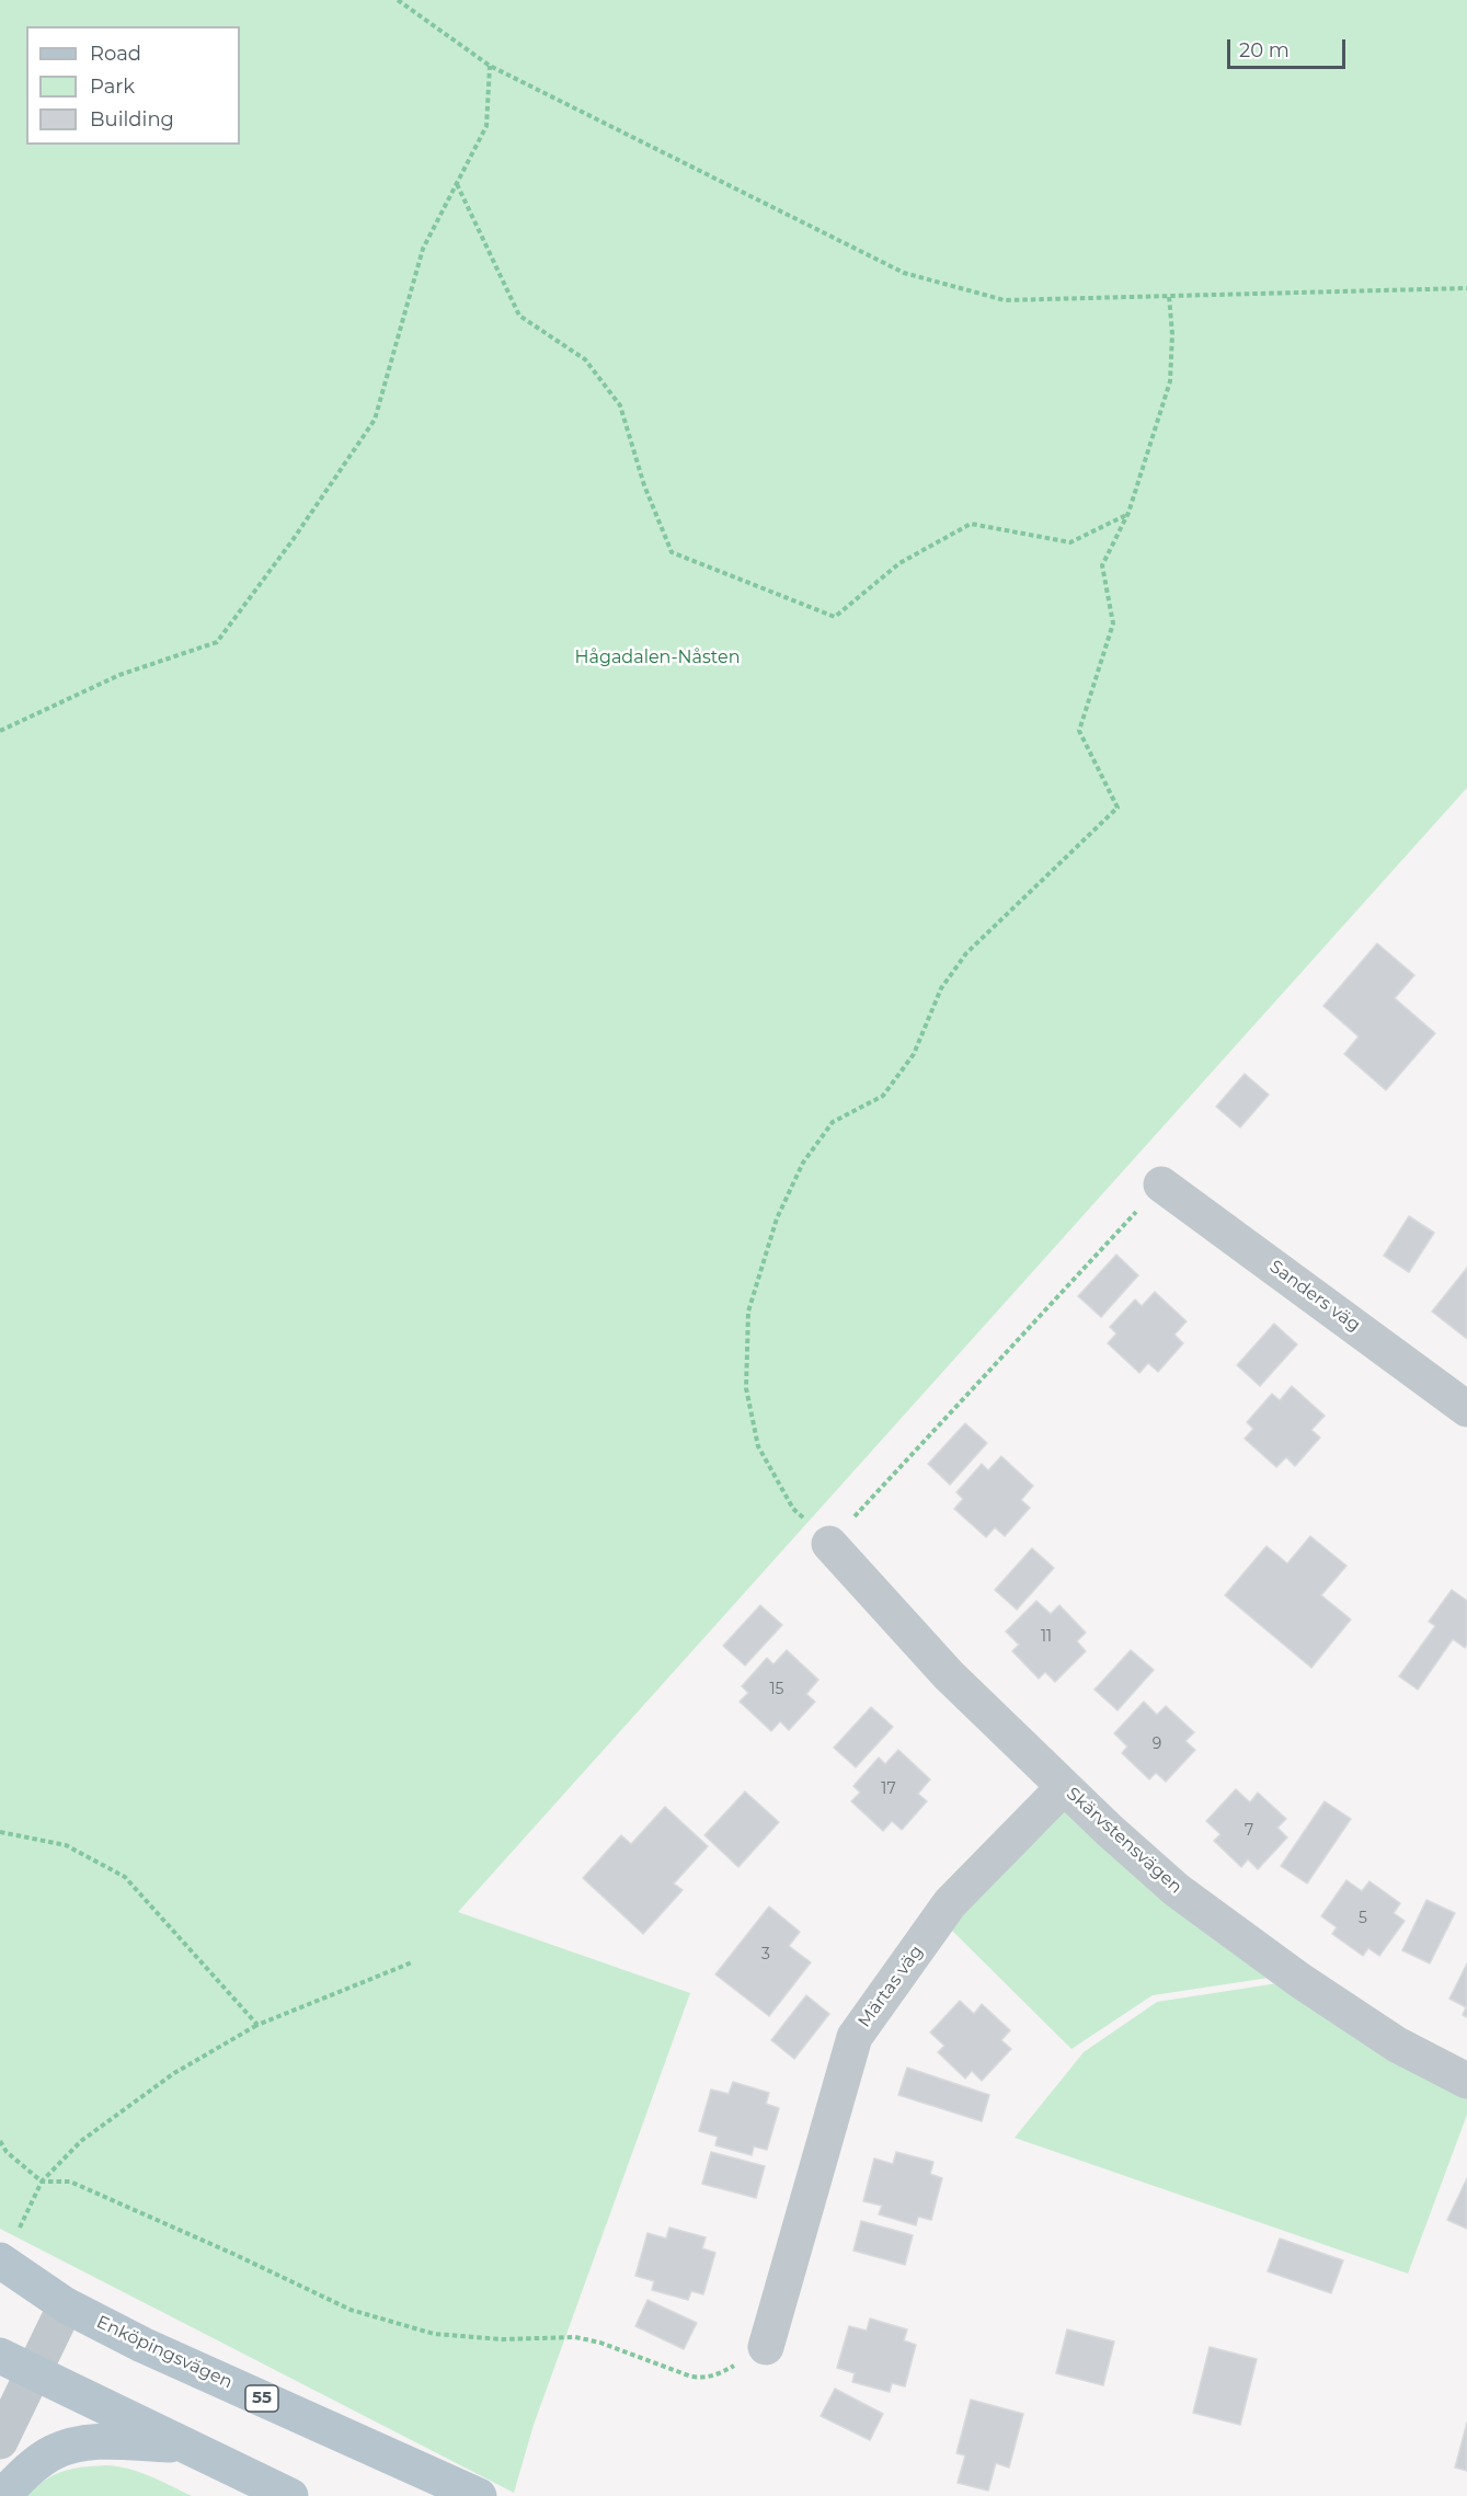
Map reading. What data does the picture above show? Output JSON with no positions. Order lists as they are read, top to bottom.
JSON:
{
  "streets": {
    "main road": ["Enköpingsvägen", "55"],
    "street": ["Sanders väg", "Skärvstensvägen", "Märtas väg"]
  },
  "crossings": [
    ["Skärvstensvägen", "Märtas väg"]
  ],
  "parks": ["Hågadalen-Nåsten"],
  "house_numbers": [
    "11",
    "15",
    "9",
    "17",
    "7",
    "5",
    "3"
  ],
  "legend": ["Road", "Park", "Building"],
  "scale_bar": "20 m"
}
